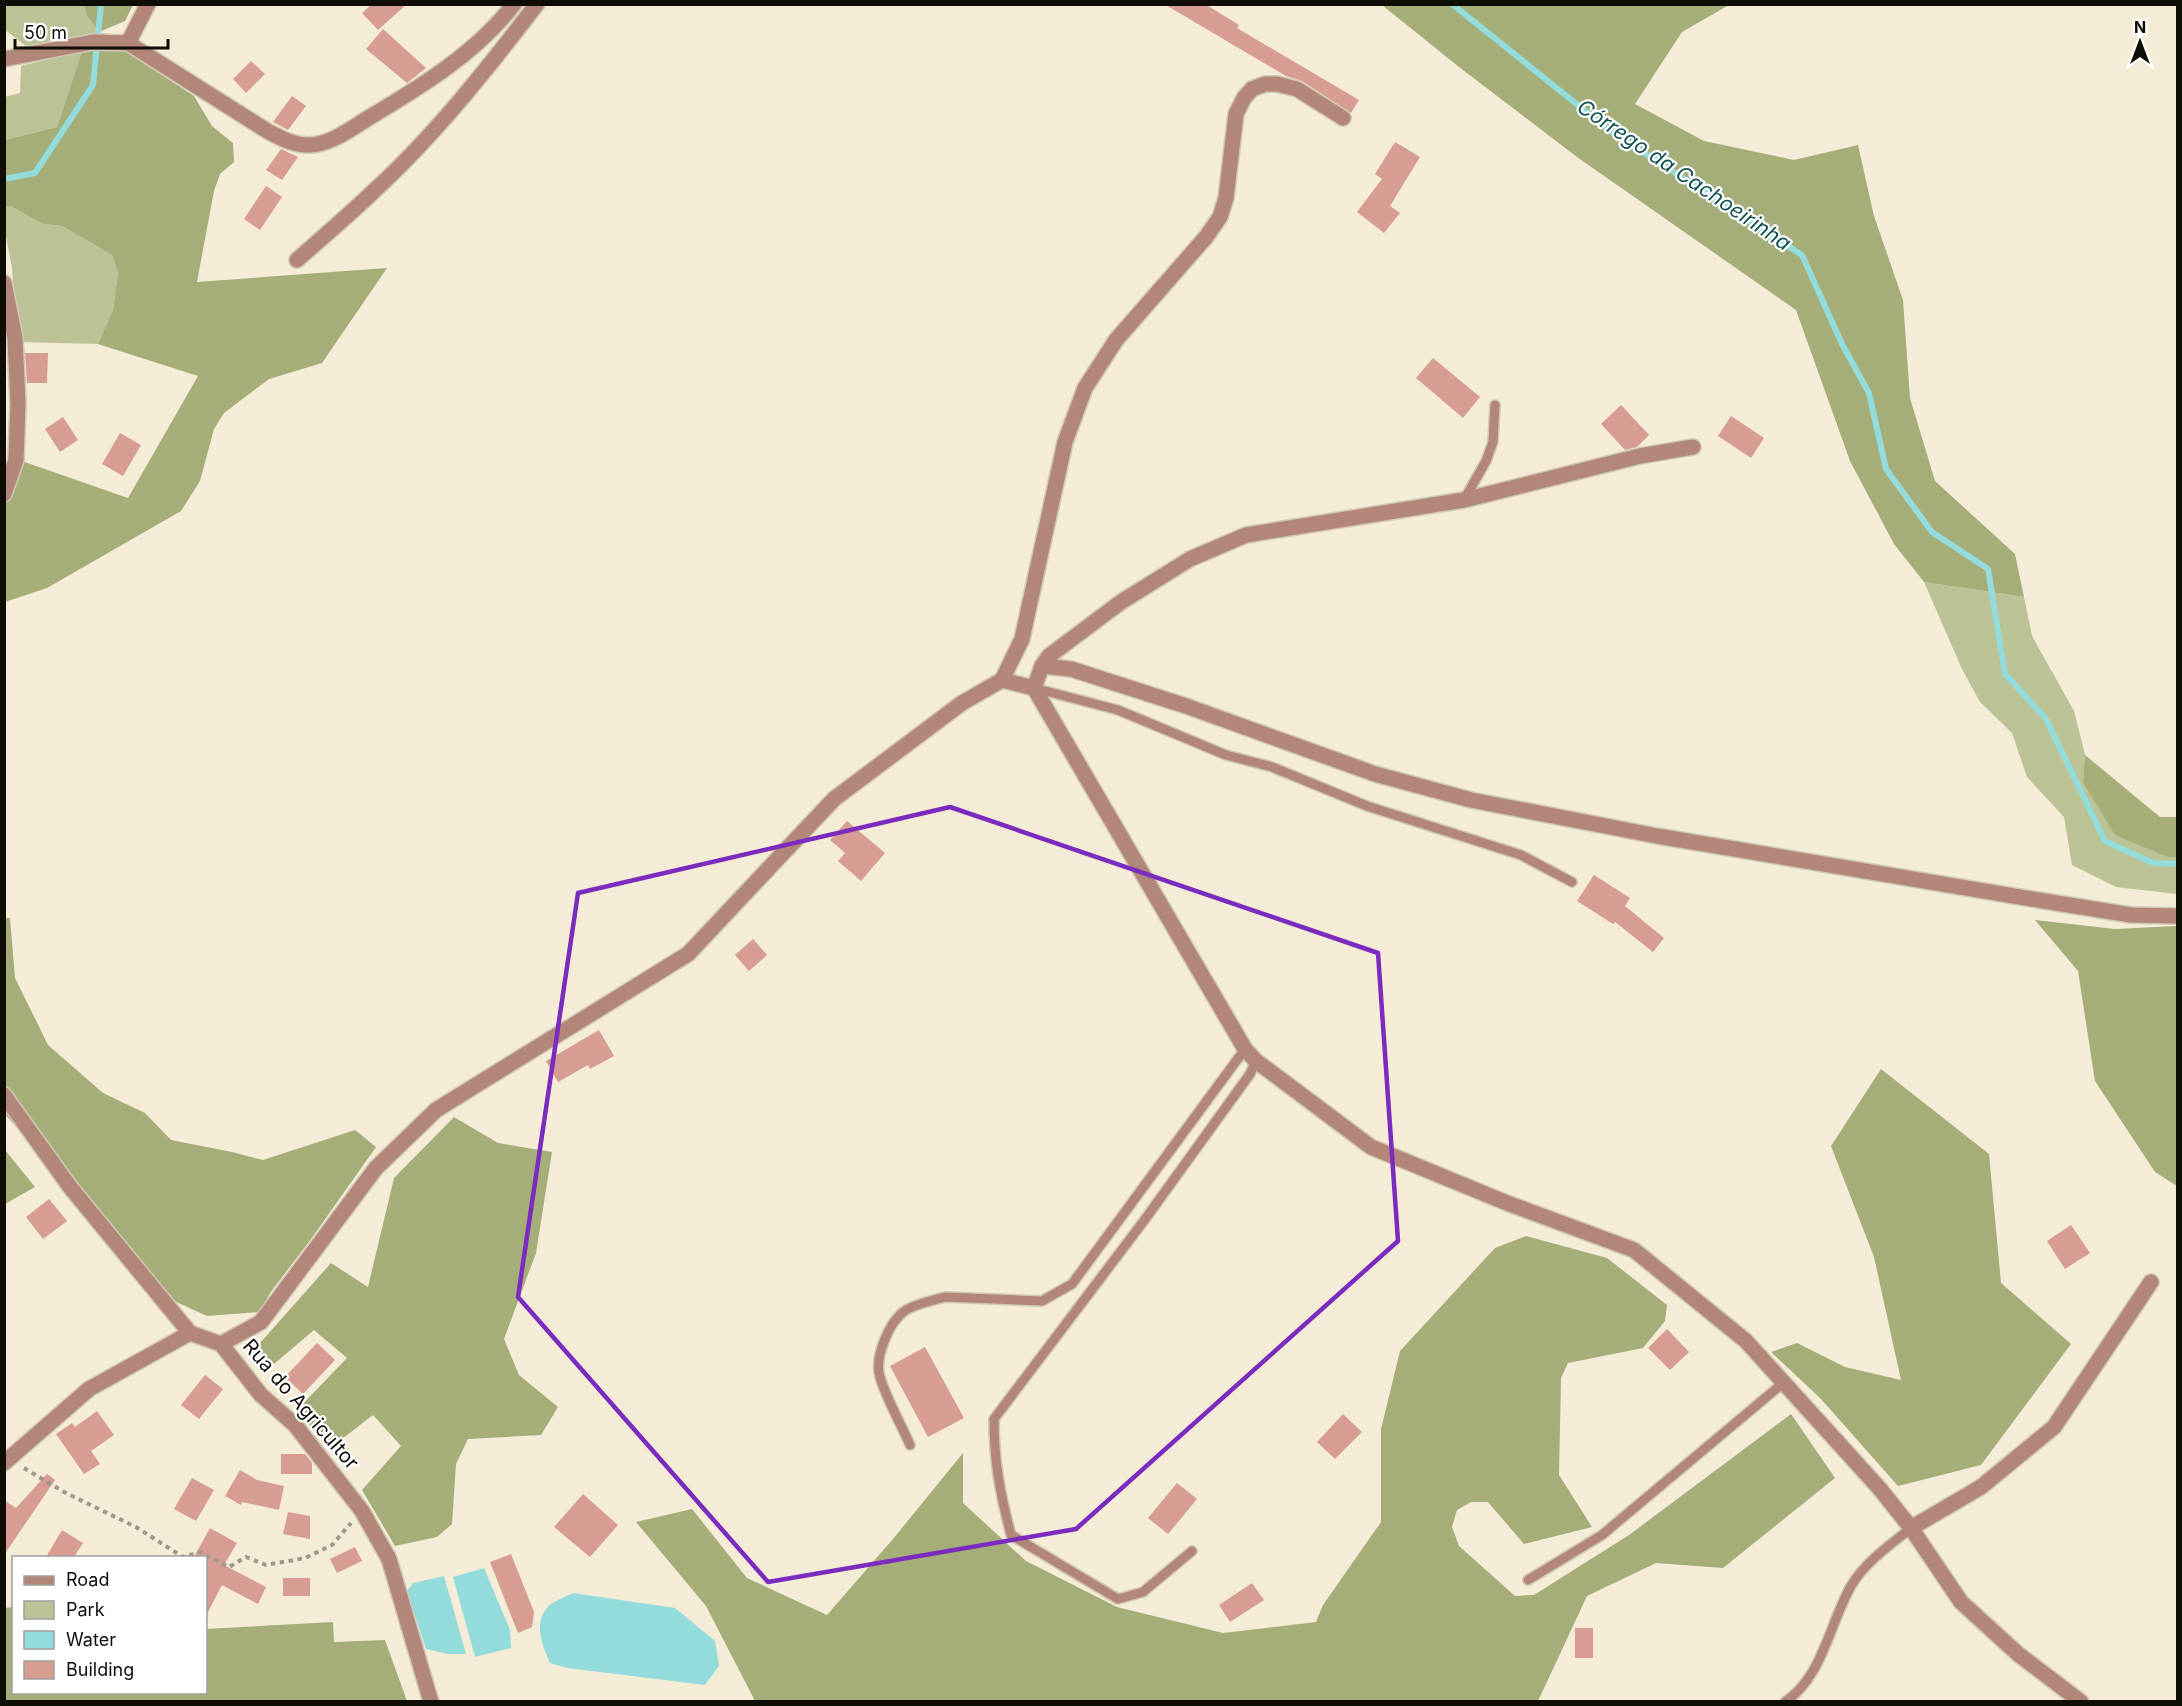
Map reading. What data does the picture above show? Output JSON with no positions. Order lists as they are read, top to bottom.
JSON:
{
  "streets": {
    "street": ["Rua do Agricultor"]
  },
  "water": ["Córrego da Cachoeirinha"],
  "legend": [
    "Road",
    "Park",
    "Water",
    "Building"
  ],
  "scale_bar": "50 m",
  "north": "top"
}
